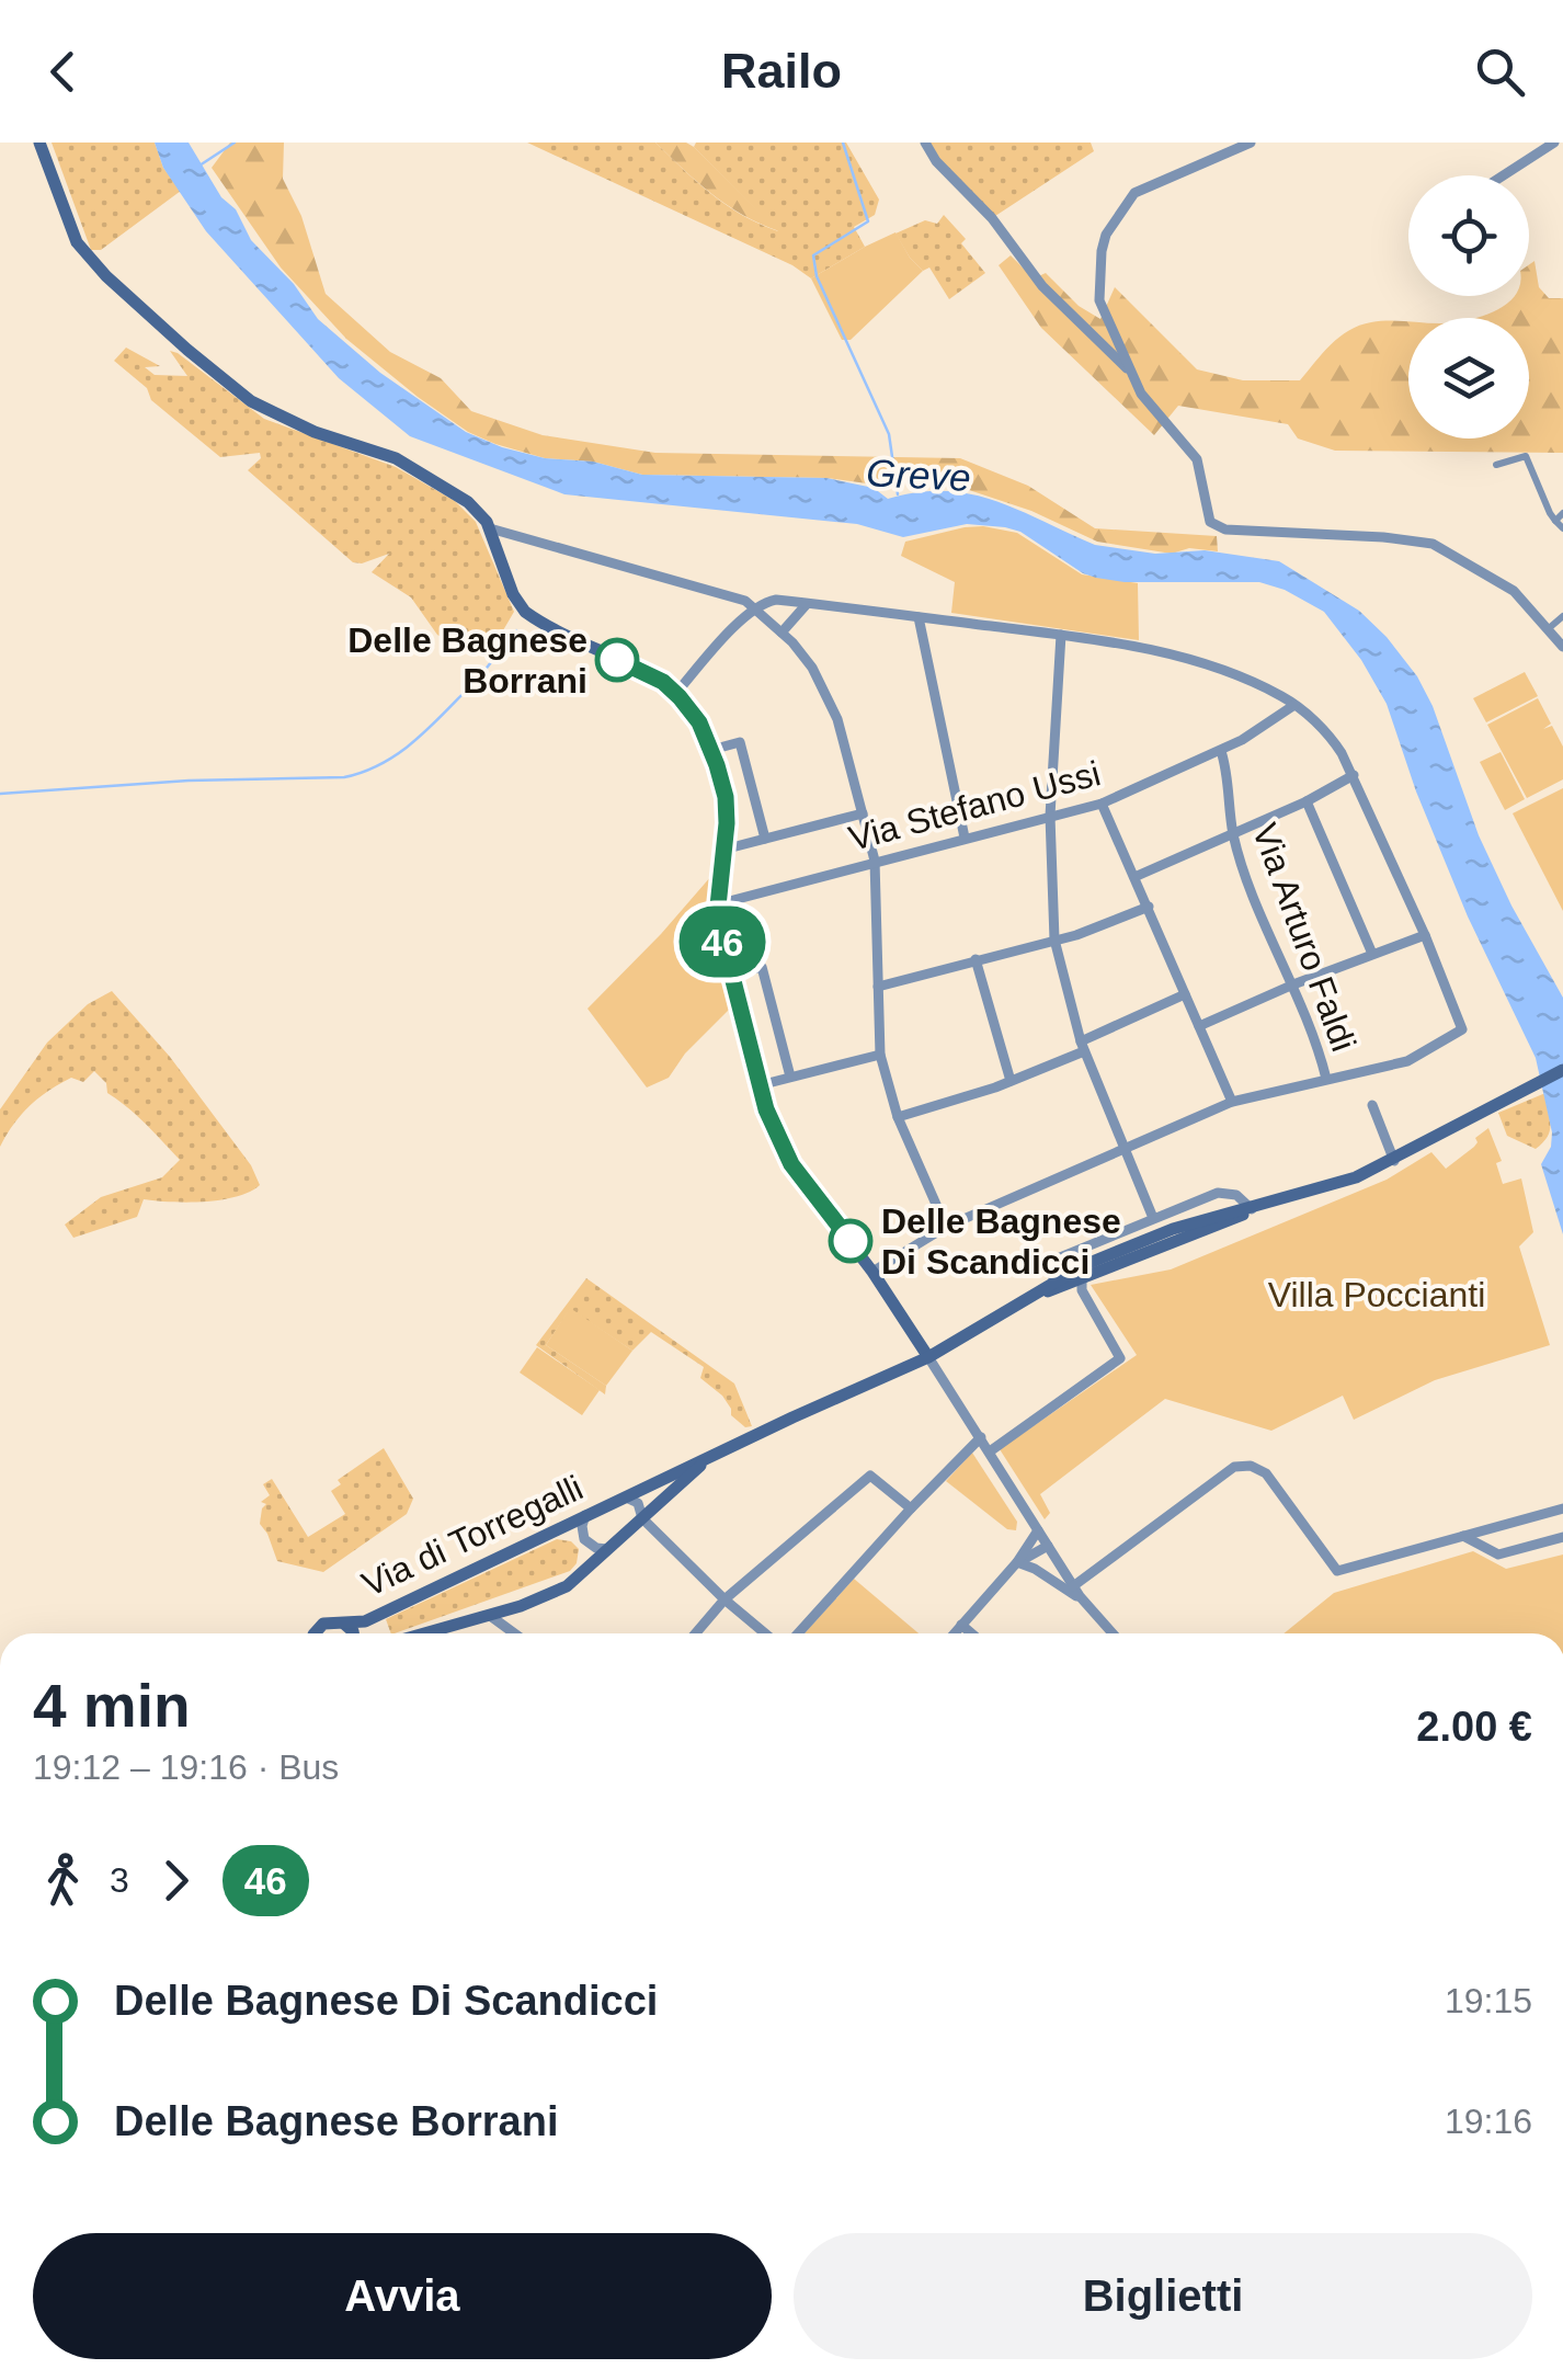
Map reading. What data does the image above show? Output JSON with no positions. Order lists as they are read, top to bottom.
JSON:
{
  "streets": {
    "main road": ["Via di Torregalli"],
    "street": ["Via Stefano Ussi", "Via Arturo Faldi"]
  },
  "crossings": [
    ["Via Stefano Ussi", "Via Arturo Faldi"]
  ],
  "water": ["Greve"],
  "parks": ["Villa Poccianti"],
  "places": ["Delle Bagnese Borrani", "Delle Bagnese Di Scandicci"],
  "lines": ["bus line 46"],
  "page": {
    "header": "Railo",
    "on_map": "46",
    "heading": ["4 min", "19:12 – 19:16 · Bus", "2.00 €"],
    "legs": ["3", "46"],
    "list": [
      {
        "name": "Delle Bagnese Di Scandicci",
        "value": "19:15"
      },
      {
        "name": "Delle Bagnese Borrani",
        "value": "19:16"
      }
    ],
    "buttons": ["Avvia", "Biglietti"]
  }
}
